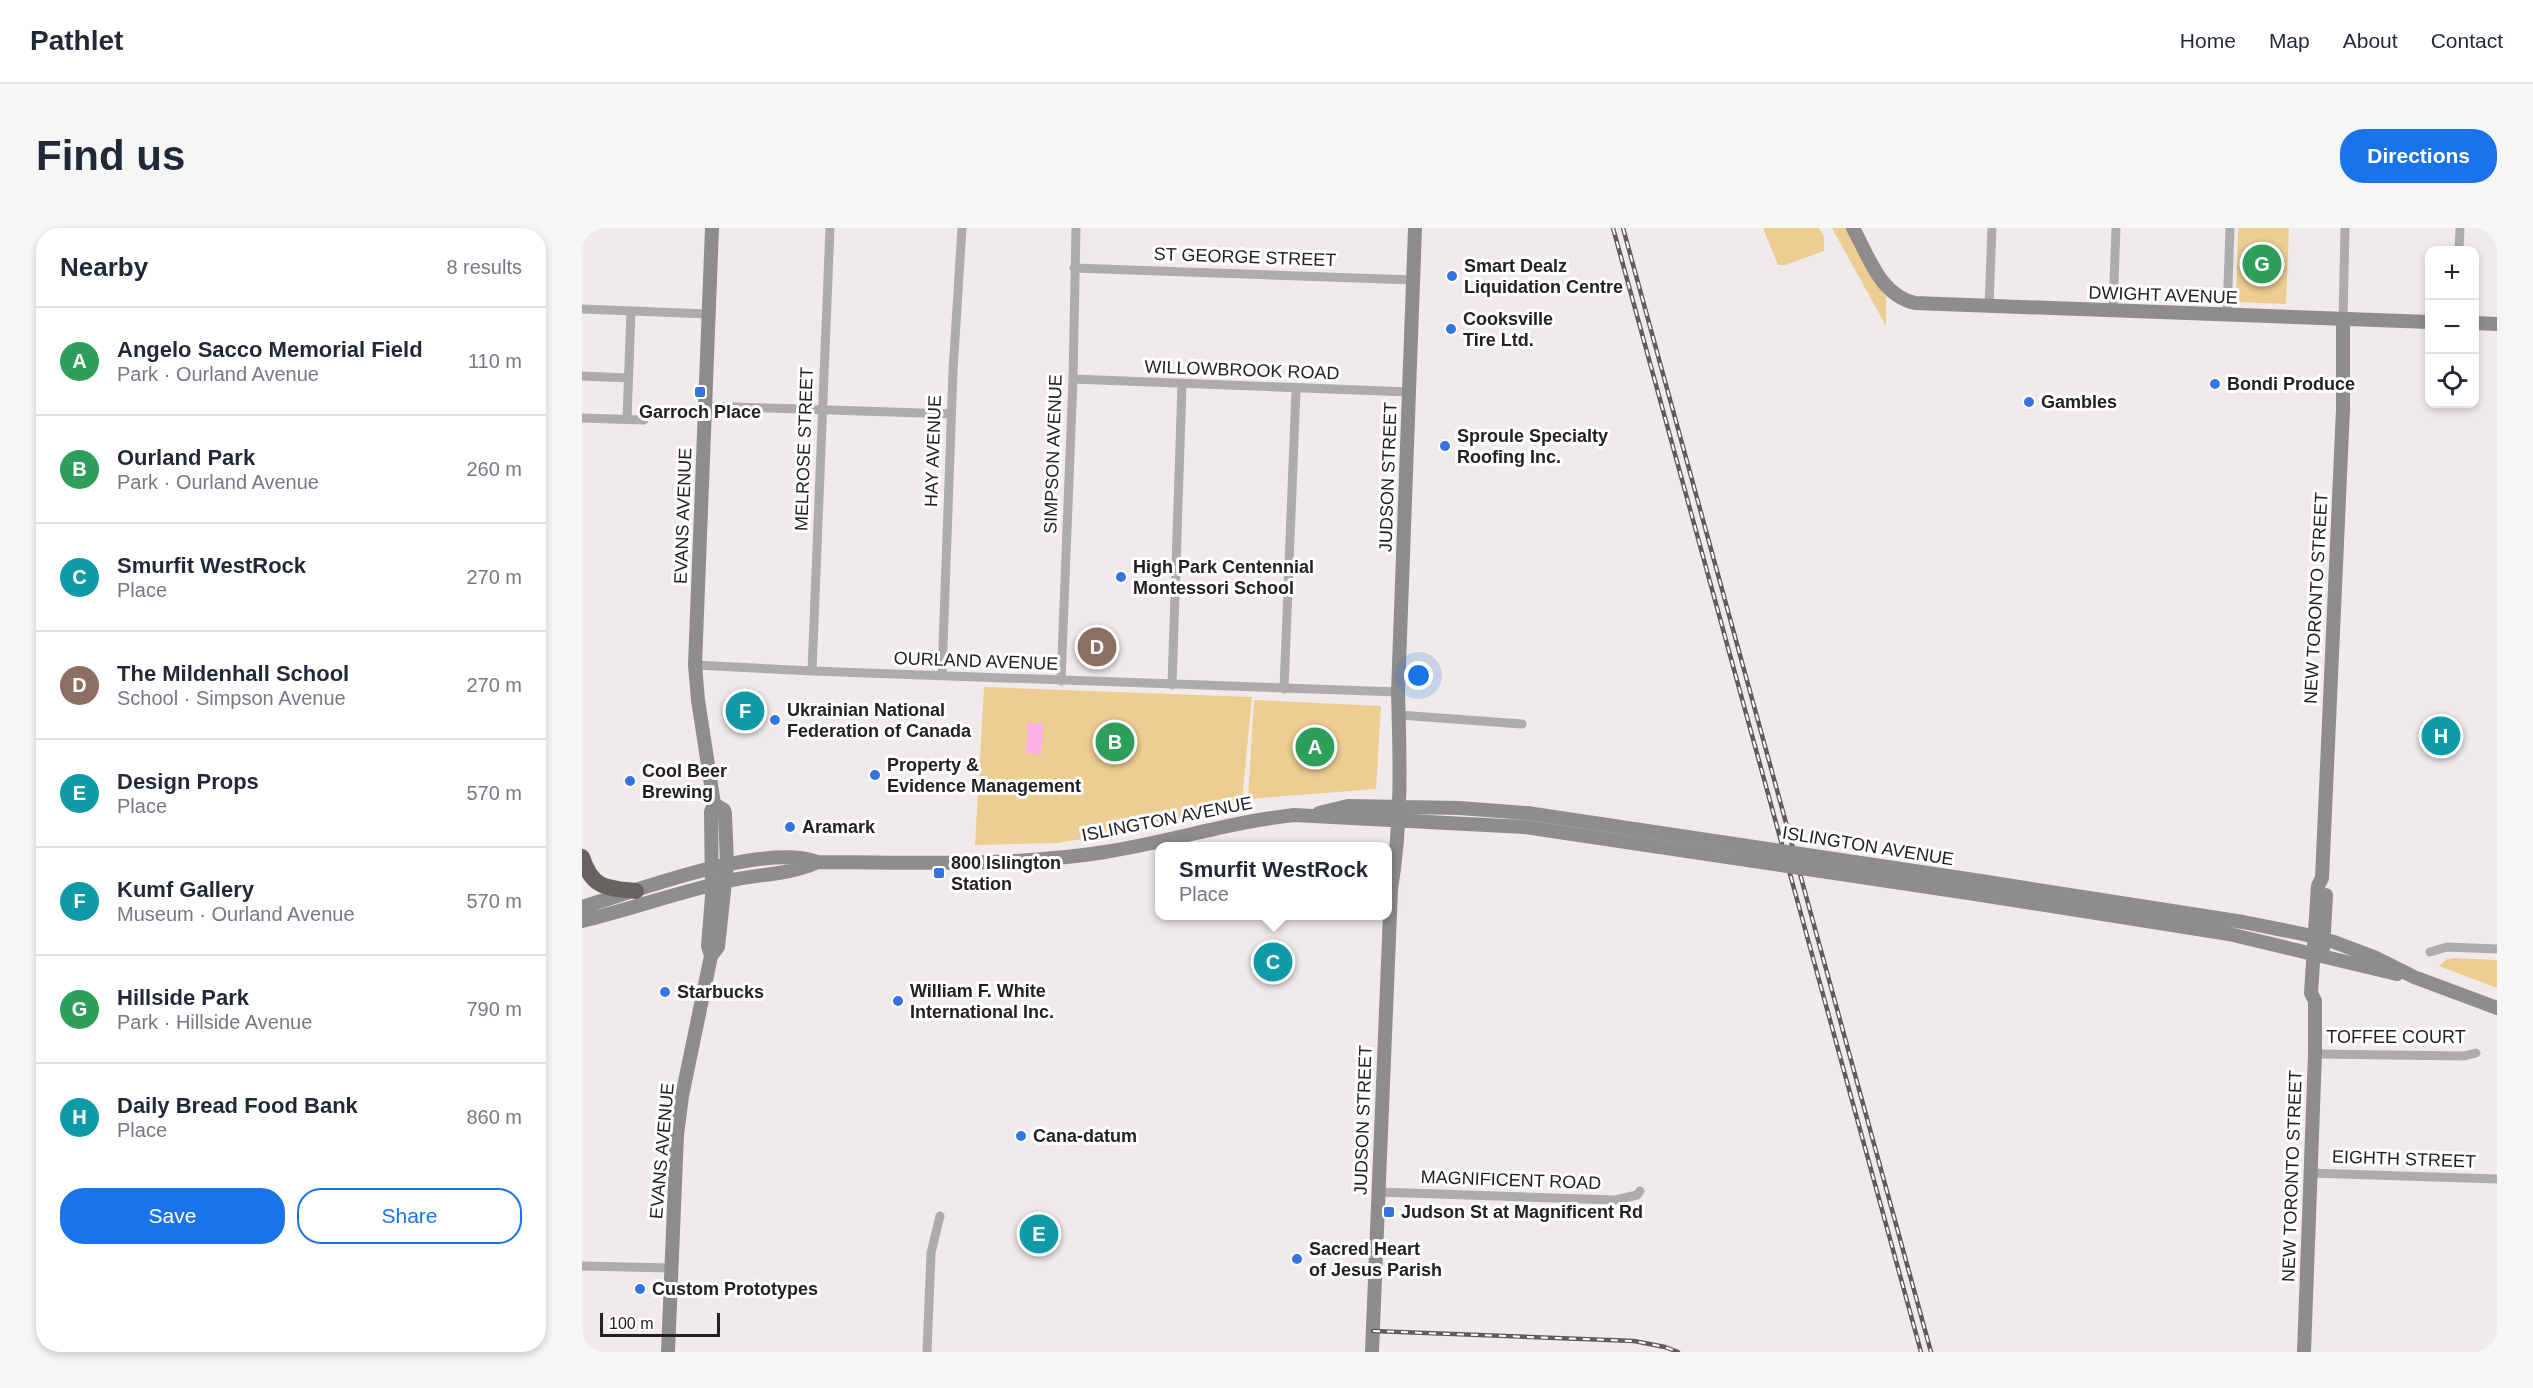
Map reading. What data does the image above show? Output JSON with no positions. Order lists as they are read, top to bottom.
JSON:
{
  "streets": {
    "main road": [
      "DWIGHT AVENUE",
      "JUDSON STREET",
      "EVANS AVENUE",
      "NEW TORONTO STREET",
      "ISLINGTON AVENUE"
    ],
    "street": [
      "ST GEORGE STREET",
      "WILLOWBROOK ROAD",
      "MELROSE STREET",
      "HAY AVENUE",
      "SIMPSON AVENUE",
      "OURLAND AVENUE",
      "TOFFEE COURT",
      "EIGHTH STREET",
      "MAGNIFICENT ROAD"
    ]
  },
  "crossings": [
    ["ST GEORGE STREET", "SIMPSON AVENUE"],
    ["ST GEORGE STREET", "JUDSON STREET"],
    ["DWIGHT AVENUE", "NEW TORONTO STREET"],
    ["WILLOWBROOK ROAD", "SIMPSON AVENUE"],
    ["WILLOWBROOK ROAD", "JUDSON STREET"],
    ["MELROSE STREET", "OURLAND AVENUE"],
    ["HAY AVENUE", "OURLAND AVENUE"],
    ["SIMPSON AVENUE", "OURLAND AVENUE"],
    ["JUDSON STREET", "OURLAND AVENUE"],
    ["JUDSON STREET", "ISLINGTON AVENUE"],
    ["JUDSON STREET", "MAGNIFICENT ROAD"],
    ["EVANS AVENUE", "OURLAND AVENUE"],
    ["EVANS AVENUE", "ISLINGTON AVENUE"],
    ["NEW TORONTO STREET", "ISLINGTON AVENUE"],
    ["NEW TORONTO STREET", "TOFFEE COURT"],
    ["NEW TORONTO STREET", "EIGHTH STREET"]
  ],
  "places": {
    "other": [
      "Smart Dealz Liquidation Centre",
      "Cooksville Tire Ltd.",
      "Bondi Produce",
      "Gambles",
      "Sproule Specialty Roofing Inc.",
      "High Park Centennial Montessori School",
      "Ukrainian National Federation of Canada",
      "Property & Evidence Management",
      "Cool Beer Brewing",
      "Aramark",
      "Starbucks",
      "William F. White International Inc.",
      "Cana-datum",
      "Sacred Heart of Jesus Parish",
      "Custom Prototypes"
    ],
    "transit": ["Garroch Place", "800 Islington Station", "Judson St at Magnificent Rd"]
  },
  "scale_bar": "100 m",
  "page": {
    "header": "Pathlet",
    "nav": [
      "Home",
      "Map",
      "About",
      "Contact"
    ],
    "buttons": [
      "Directions",
      ["Save", "Share"]
    ],
    "title": "Find us",
    "heading": ["Nearby", "8 results"],
    "pins": [
      "G",
      "D",
      "F",
      "H",
      "B",
      "A",
      "C",
      "E"
    ],
    "map_buttons": ["+", "−"],
    "list": [
      {
        "mark": "A",
        "name": "Angelo Sacco Memorial Field",
        "note": "Park · Ourland Avenue",
        "value": "110 m"
      },
      {
        "mark": "B",
        "name": "Ourland Park",
        "note": "Park · Ourland Avenue",
        "value": "260 m"
      },
      {
        "mark": "C",
        "name": "Smurfit WestRock",
        "note": "Place",
        "value": "270 m"
      },
      {
        "mark": "D",
        "name": "The Mildenhall School",
        "note": "School · Simpson Avenue",
        "value": "270 m"
      },
      {
        "mark": "E",
        "name": "Design Props",
        "note": "Place",
        "value": "570 m"
      },
      {
        "mark": "F",
        "name": "Kumf Gallery",
        "note": "Museum · Ourland Avenue",
        "value": "570 m"
      },
      {
        "mark": "G",
        "name": "Hillside Park",
        "note": "Park · Hillside Avenue",
        "value": "790 m"
      },
      {
        "mark": "H",
        "name": "Daily Bread Food Bank",
        "note": "Place",
        "value": "860 m"
      }
    ],
    "popup": ["Smurfit WestRock", "Place"],
    "scale": "100 m"
  }
}
